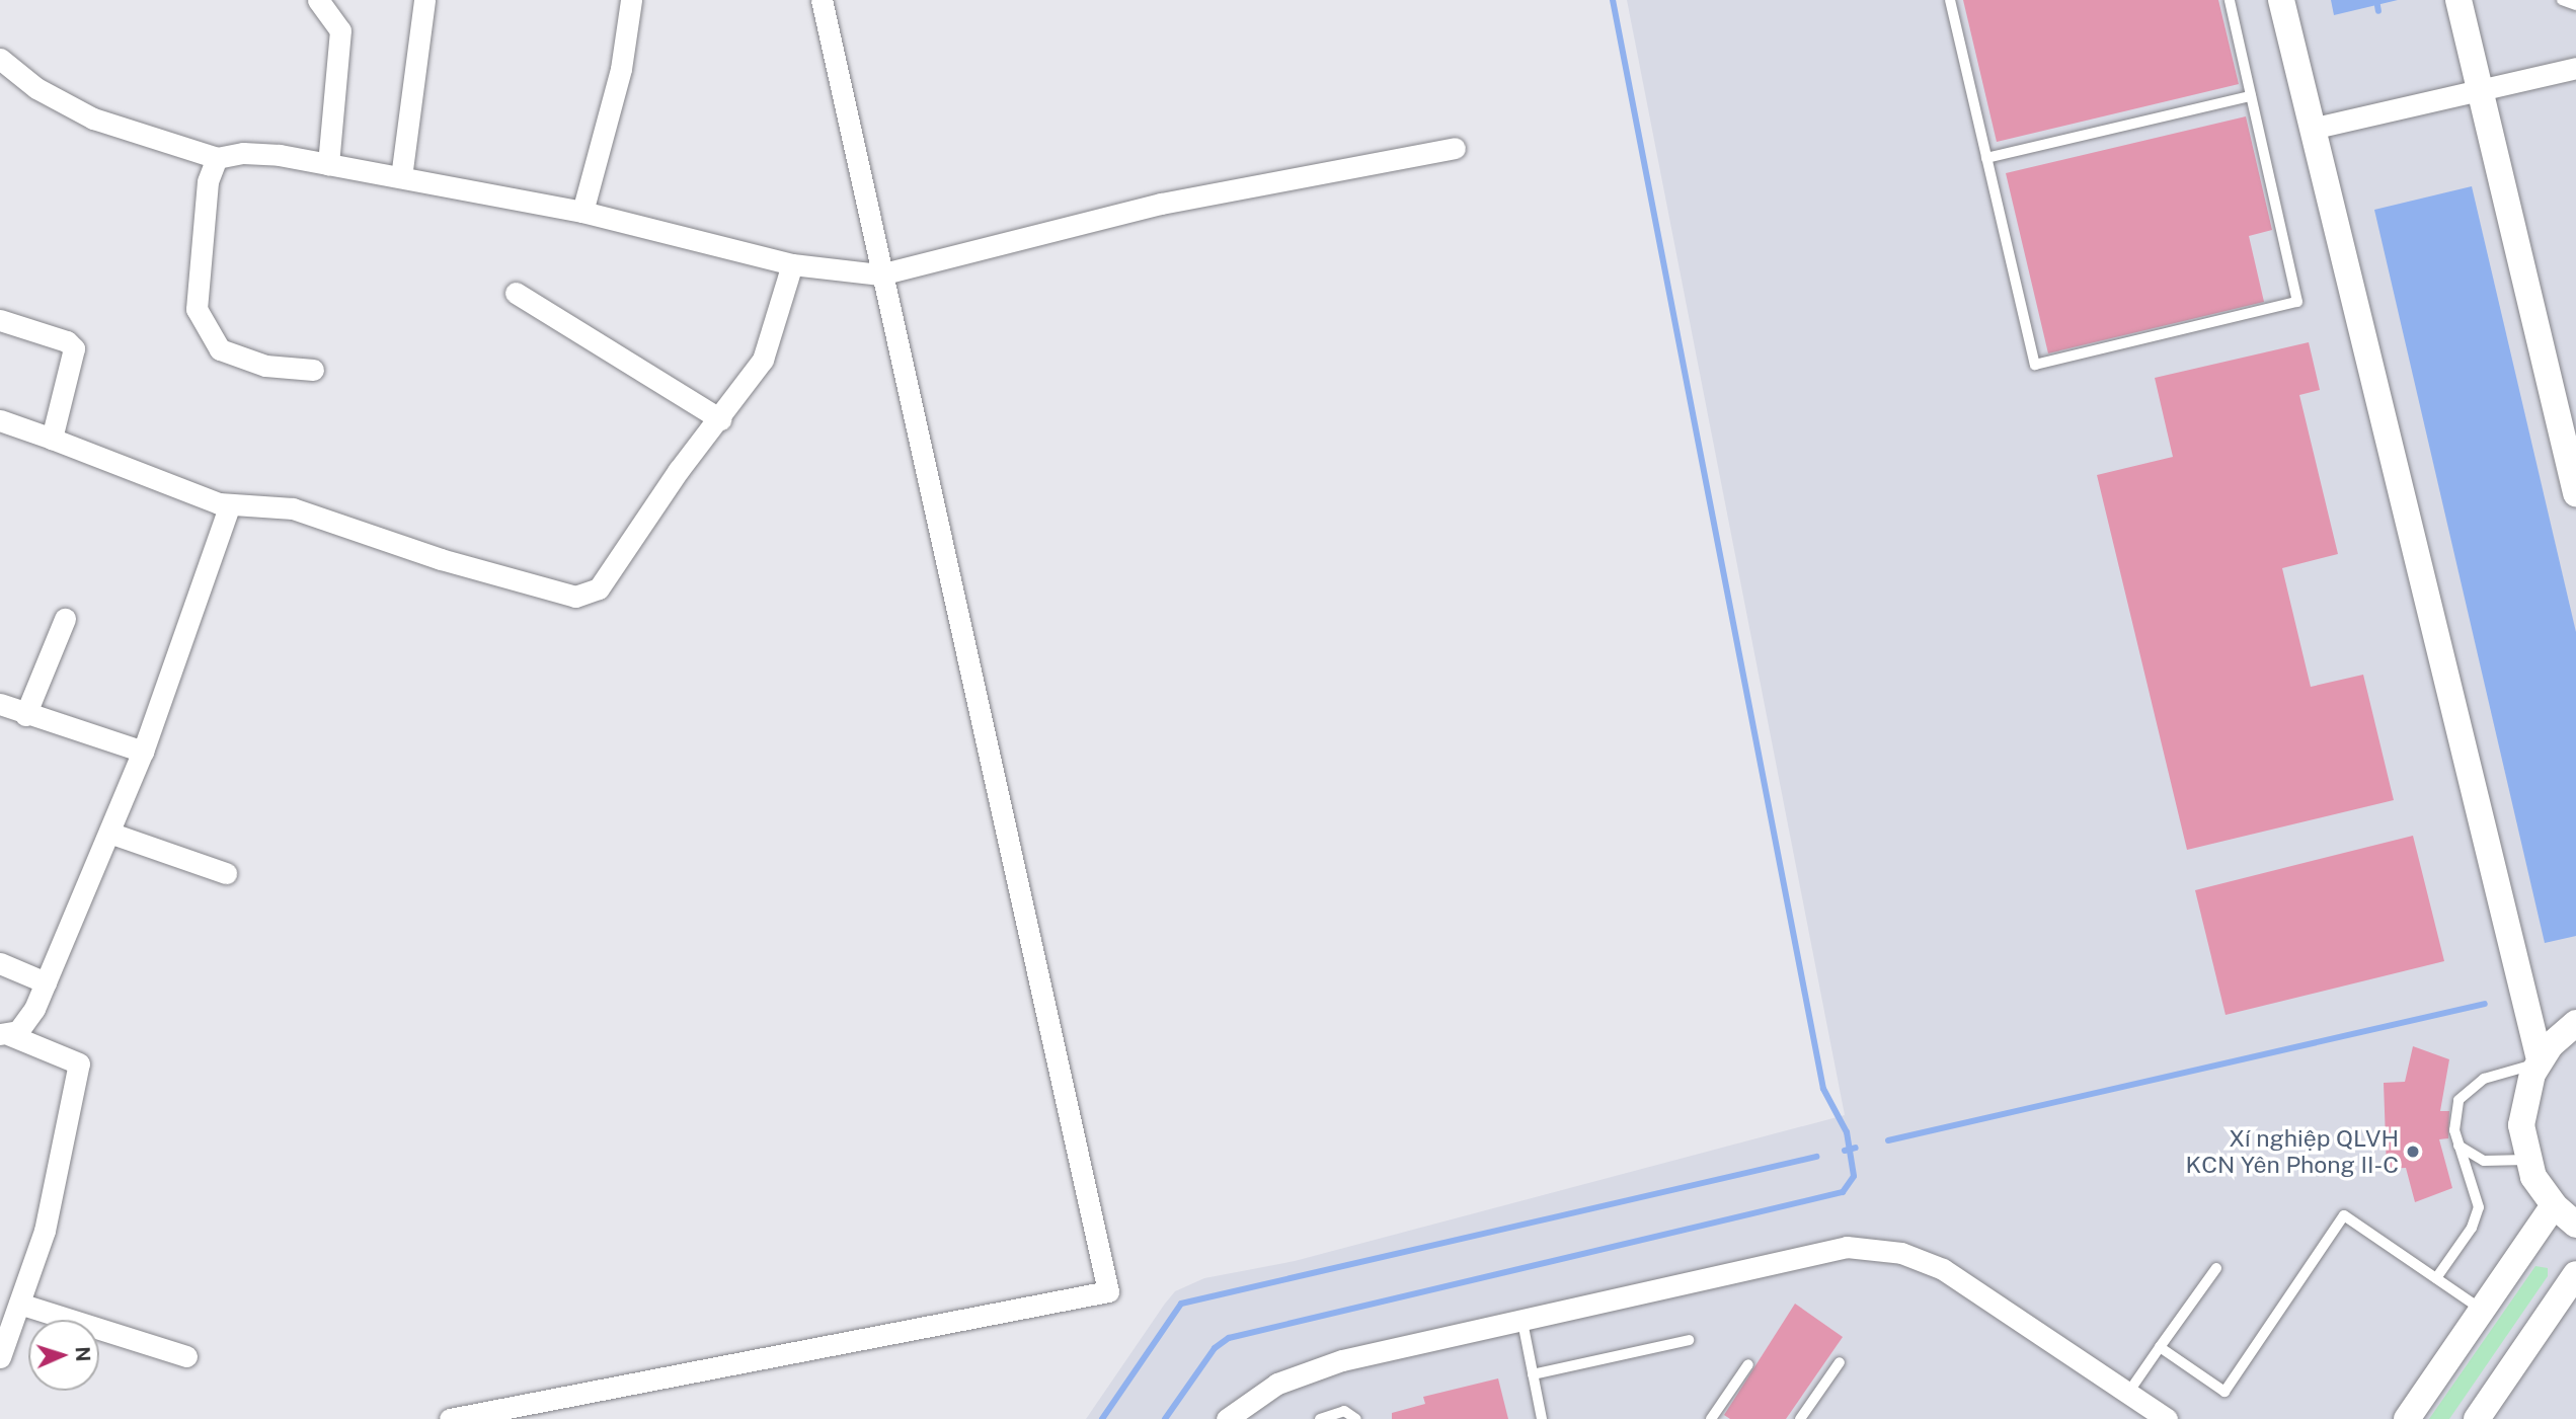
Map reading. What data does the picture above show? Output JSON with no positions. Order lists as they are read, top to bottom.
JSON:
{
  "places": ["Xí nghiệp QLVH KCN Yên Phong II-C"],
  "north": "right"
}
